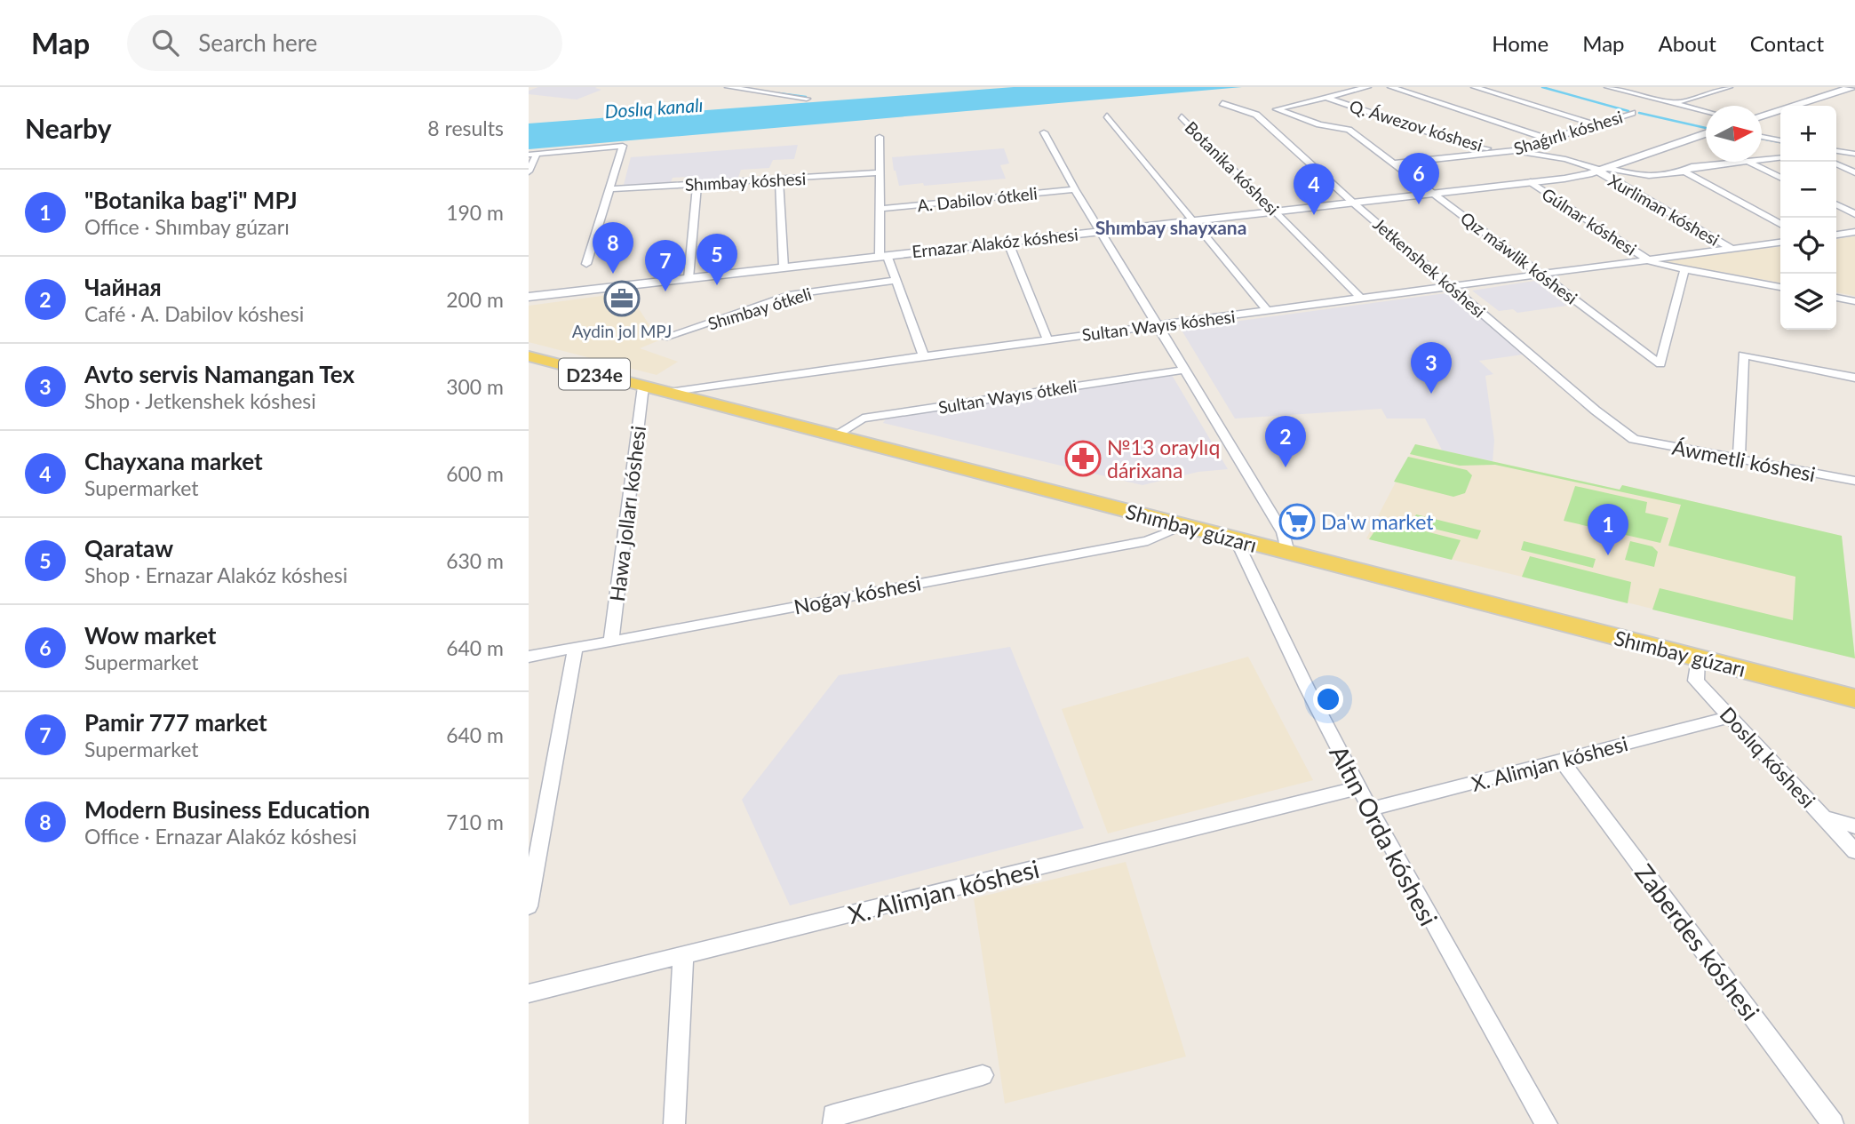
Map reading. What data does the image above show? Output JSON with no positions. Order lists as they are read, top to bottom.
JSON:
{
  "streets": {
    "main road": ["Ernazar Alakóz kóshesi", "D234e", "Shımbay gúzarı"],
    "street": [
      "Q. Áwezov kóshesi",
      "Shaǵırlı kóshesi",
      "Botanika kóshesi",
      "Shımbay kóshesi",
      "A. Dabilov ótkeli",
      "Xurliman kóshesi",
      "Gúlnar kóshesi",
      "Qız máwlik kóshesi",
      "Jetkenshek kóshesi",
      "Shımbay ótkeli",
      "Sultan Wayıs kóshesi",
      "Sultan Wayıs ótkeli",
      "Áwmetli kóshesi",
      "Hawa jolları kóshesi",
      "Noǵay kóshesi",
      "Doslıq kóshesi",
      "X. Alimjan kóshesi",
      "Altın Orda kóshesi",
      "Zaberdes kóshesi"
    ]
  },
  "crossings": [
    ["Q. Áwezov kóshesi", "Shaǵırlı kóshesi"],
    ["Shaǵırlı kóshesi", "Qız máwlik kóshesi"],
    ["Botanika kóshesi", "Ernazar Alakóz kóshesi"],
    ["Botanika kóshesi", "Sultan Wayıs kóshesi"],
    ["Xurliman kóshesi", "Ernazar Alakóz kóshesi"],
    ["Xurliman kóshesi", "Sultan Wayıs kóshesi"],
    ["Gúlnar kóshesi", "Ernazar Alakóz kóshesi"],
    ["Gúlnar kóshesi", "Sultan Wayıs kóshesi"],
    ["Ernazar Alakóz kóshesi", "Qız máwlik kóshesi"],
    ["Ernazar Alakóz kóshesi", "Jetkenshek kóshesi"],
    ["Qız máwlik kóshesi", "Sultan Wayıs kóshesi"],
    ["Jetkenshek kóshesi", "Sultan Wayıs kóshesi"],
    ["Jetkenshek kóshesi", "Áwmetli kóshesi"],
    ["Sultan Wayıs kóshesi", "Shımbay gúzarı"],
    ["Sultan Wayıs ótkeli", "Shımbay gúzarı"],
    ["Hawa jolları kóshesi", "Shımbay gúzarı"],
    ["Hawa jolları kóshesi", "Noǵay kóshesi"],
    ["Shımbay gúzarı", "Noǵay kóshesi"],
    ["Shımbay gúzarı", "Doslıq kóshesi"],
    ["Shımbay gúzarı", "Altın Orda kóshesi"],
    ["Doslıq kóshesi", "X. Alimjan kóshesi"],
    ["X. Alimjan kóshesi", "Altın Orda kóshesi"],
    ["X. Alimjan kóshesi", "Zaberdes kóshesi"]
  ],
  "districts": ["Shımbay shayxana"],
  "water": ["Doslıq kanalı"],
  "places": {
    "office": ["Aydin jol MPJ"],
    "pharmacy": ["№13 oraylıq dárixana"],
    "supermarket": ["Da'w market"]
  },
  "north": "right",
  "page": {
    "header": "Map",
    "search": "Search here",
    "nav": [
      "Home",
      "Map",
      "About",
      "Contact"
    ],
    "heading": ["Nearby", "8 results"],
    "map_buttons": ["+", "−"],
    "pins": [
      "6",
      "4",
      "8",
      "5",
      "7",
      "3",
      "2",
      "1"
    ],
    "list": [
      {
        "mark": "1",
        "name": "\"Botanika bag'i\" MPJ",
        "note": "Office · Shımbay gúzarı",
        "value": "190 m"
      },
      {
        "mark": "2",
        "name": "Чайная",
        "note": "Café · A. Dabilov kóshesi",
        "value": "200 m"
      },
      {
        "mark": "3",
        "name": "Avto servis Namangan Tex",
        "note": "Shop · Jetkenshek kóshesi",
        "value": "300 m"
      },
      {
        "mark": "4",
        "name": "Chayxana market",
        "note": "Supermarket",
        "value": "600 m"
      },
      {
        "mark": "5",
        "name": "Qarataw",
        "note": "Shop · Ernazar Alakóz kóshesi",
        "value": "630 m"
      },
      {
        "mark": "6",
        "name": "Wow market",
        "note": "Supermarket",
        "value": "640 m"
      },
      {
        "mark": "7",
        "name": "Pamir 777 market",
        "note": "Supermarket",
        "value": "640 m"
      },
      {
        "mark": "8",
        "name": "Modern Business Education",
        "note": "Office · Ernazar Alakóz kóshesi",
        "value": "710 m"
      }
    ]
  }
}
